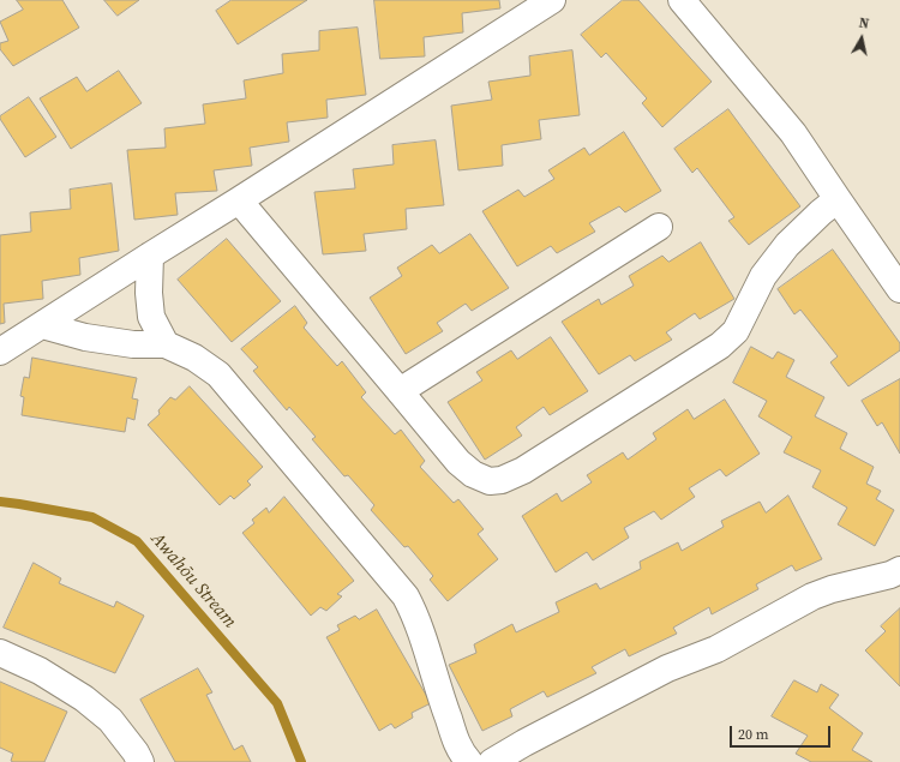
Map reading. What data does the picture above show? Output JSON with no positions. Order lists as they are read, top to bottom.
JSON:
{
  "water": ["Awahōu Stream"],
  "scale_bar": "20 m",
  "north": "top"
}
